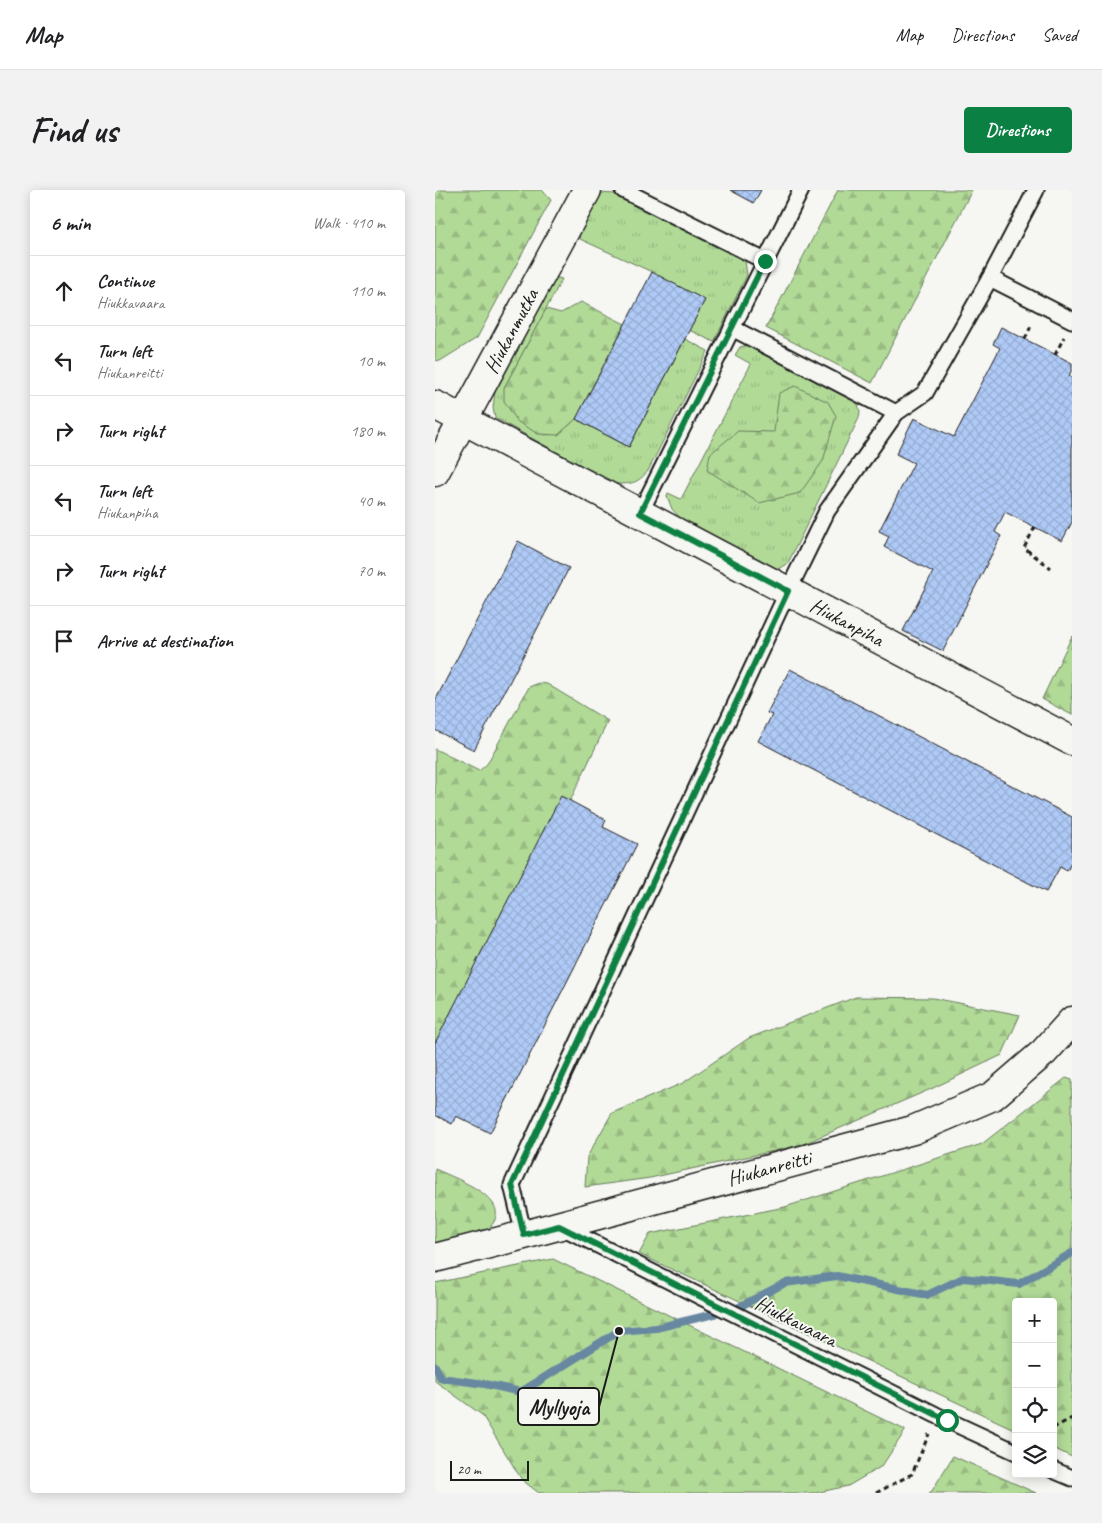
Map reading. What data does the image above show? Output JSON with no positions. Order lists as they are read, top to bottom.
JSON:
{
  "streets": {
    "street": ["Hiukanmutka", "Hiukanpiha", "Hiukanreitti"],
    "lane": ["Hiukkavaara"]
  },
  "crossings": [
    ["Hiukanmutka", "Hiukanpiha"],
    ["Hiukanreitti", "Hiukkavaara"]
  ],
  "places": ["Myllyoja"],
  "scale_bar": "20 m",
  "page": {
    "header": "Map",
    "nav": ["Map", "Directions", "Saved"],
    "buttons": "Directions",
    "title": "Find us",
    "heading": ["6 min", "Walk · 410 m"],
    "list": [
      ["Continue", "Hiukkavaara", "110 m"],
      ["Turn left", "Hiukanreitti", "10 m"],
      ["Turn right", "180 m"],
      ["Turn left", "Hiukanpiha", "40 m"],
      ["Turn right", "70 m"],
      "Arrive at destination"
    ],
    "map_buttons": ["+", "−"],
    "scale": "20 m"
  }
}
